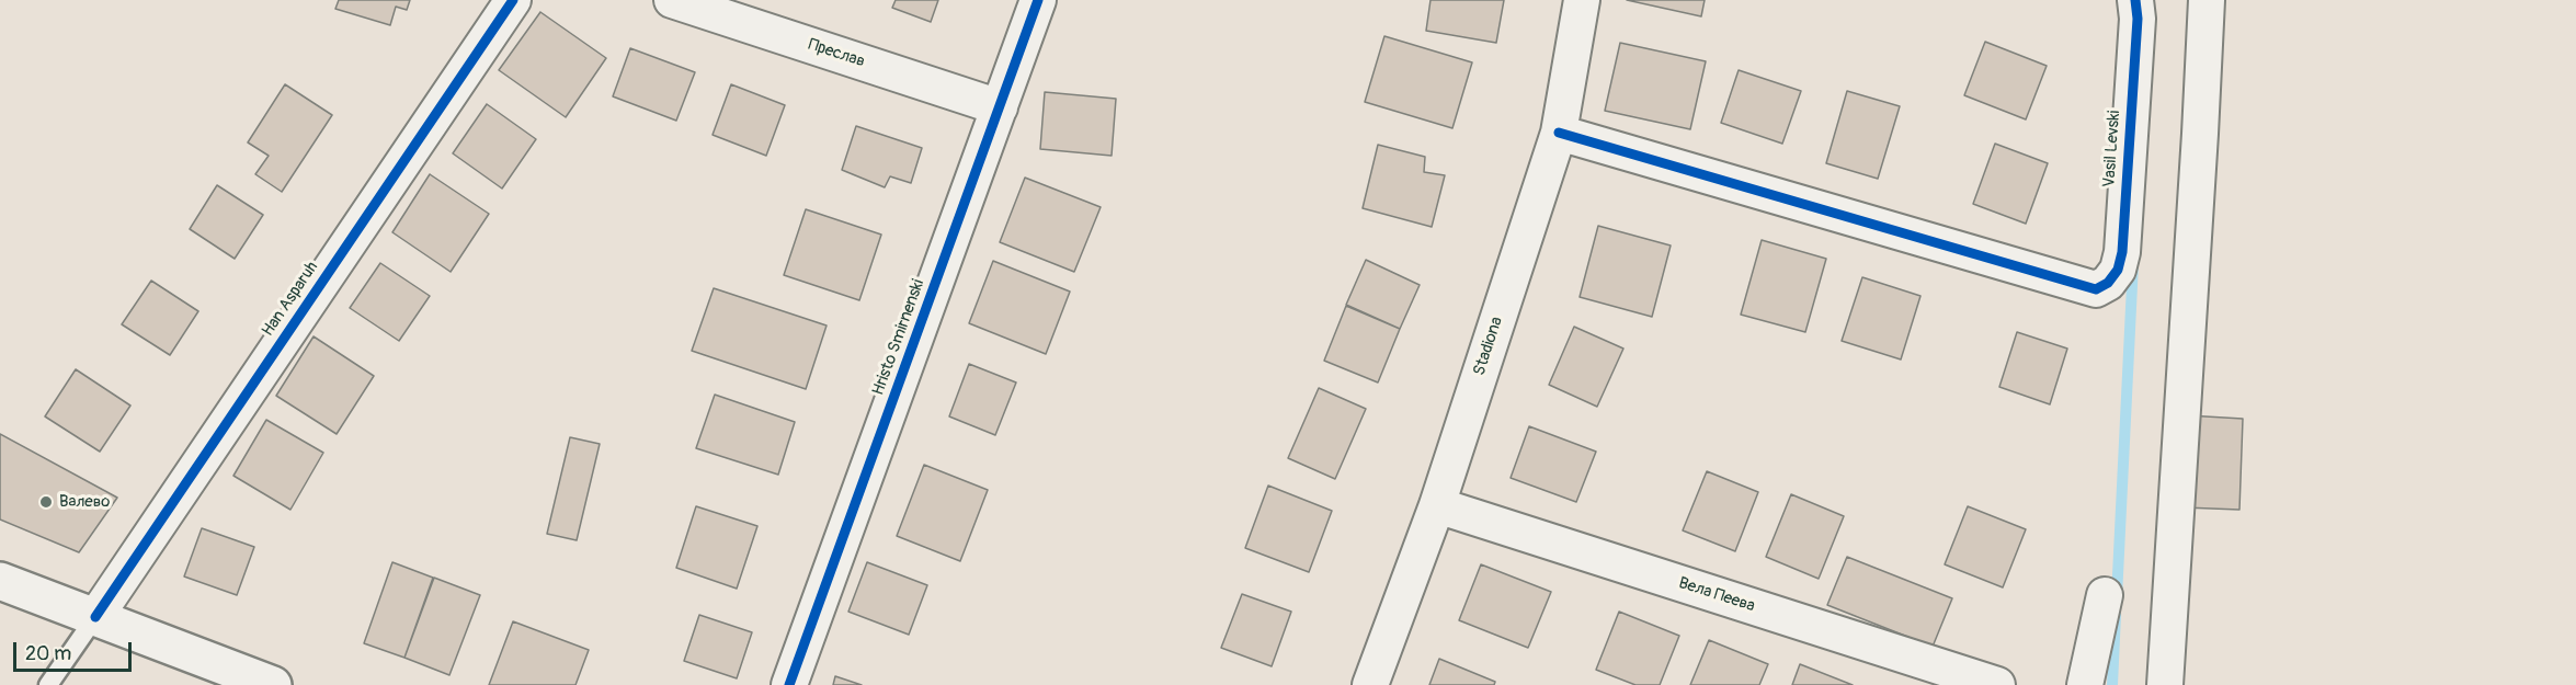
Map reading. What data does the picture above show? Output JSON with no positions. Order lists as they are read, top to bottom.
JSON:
{
  "streets": {
    "street": [
      "Преслав",
      "Vasil Levski",
      "Han Asparuh",
      "Hristo Smirnenski",
      "Stadiona",
      "Вела Пеева"
    ]
  },
  "crossings": [
    ["Преслав", "Hristo Smirnenski"],
    ["Vasil Levski", "Stadiona"],
    ["Stadiona", "Вела Пеева"]
  ],
  "places": ["Валево"],
  "scale_bar": "20 m"
}
